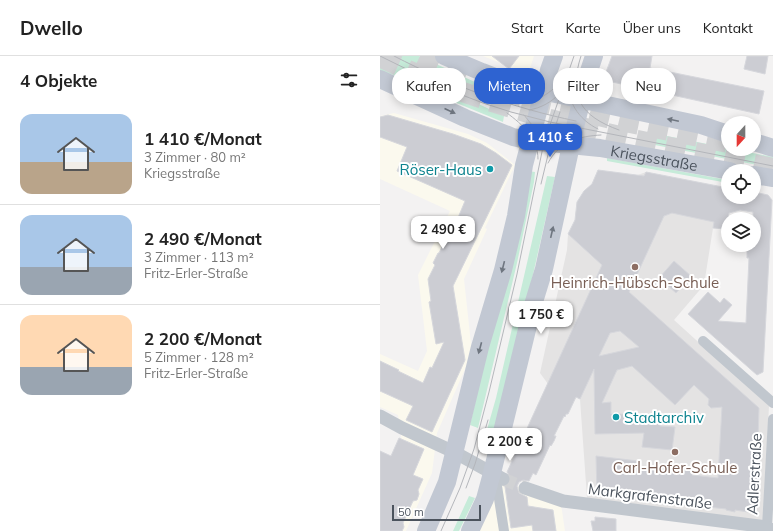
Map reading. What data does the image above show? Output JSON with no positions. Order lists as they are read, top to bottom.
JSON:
{
  "streets": {
    "main road": ["Kriegsstraße"],
    "street": ["Adlerstraße", "Markgrafenstraße"]
  },
  "crossings": [
    ["Adlerstraße", "Markgrafenstraße"]
  ],
  "one_way": ["Kriegsstraße"],
  "places": [
    "Röser-Haus",
    "Heinrich-Hübsch-Schule",
    "Stadtarchiv",
    "Carl-Hofer-Schule"
  ],
  "scale_bar": "50 m",
  "north": "bottom",
  "page": {
    "header": "Dwello",
    "nav": [
      "Start",
      "Karte",
      "Über uns",
      "Kontakt"
    ],
    "heading": "4 Objekte",
    "chip": [
      "Kaufen",
      "Mieten",
      "Filter",
      "Neu"
    ],
    "list": [
      {
        "name": "1 410 €/Monat",
        "note": "3 Zimmer · 80 m² · Kriegsstraße"
      },
      {
        "name": "2 490 €/Monat",
        "note": "3 Zimmer · 113 m² · Fritz-Erler-Straße"
      },
      {
        "name": "2 200 €/Monat",
        "note": "5 Zimmer · 128 m² · Fritz-Erler-Straße"
      }
    ],
    "price": [
      "1 410 €",
      "2 490 €",
      "1 750 €",
      "2 200 €"
    ],
    "scale": "50 m"
  }
}
